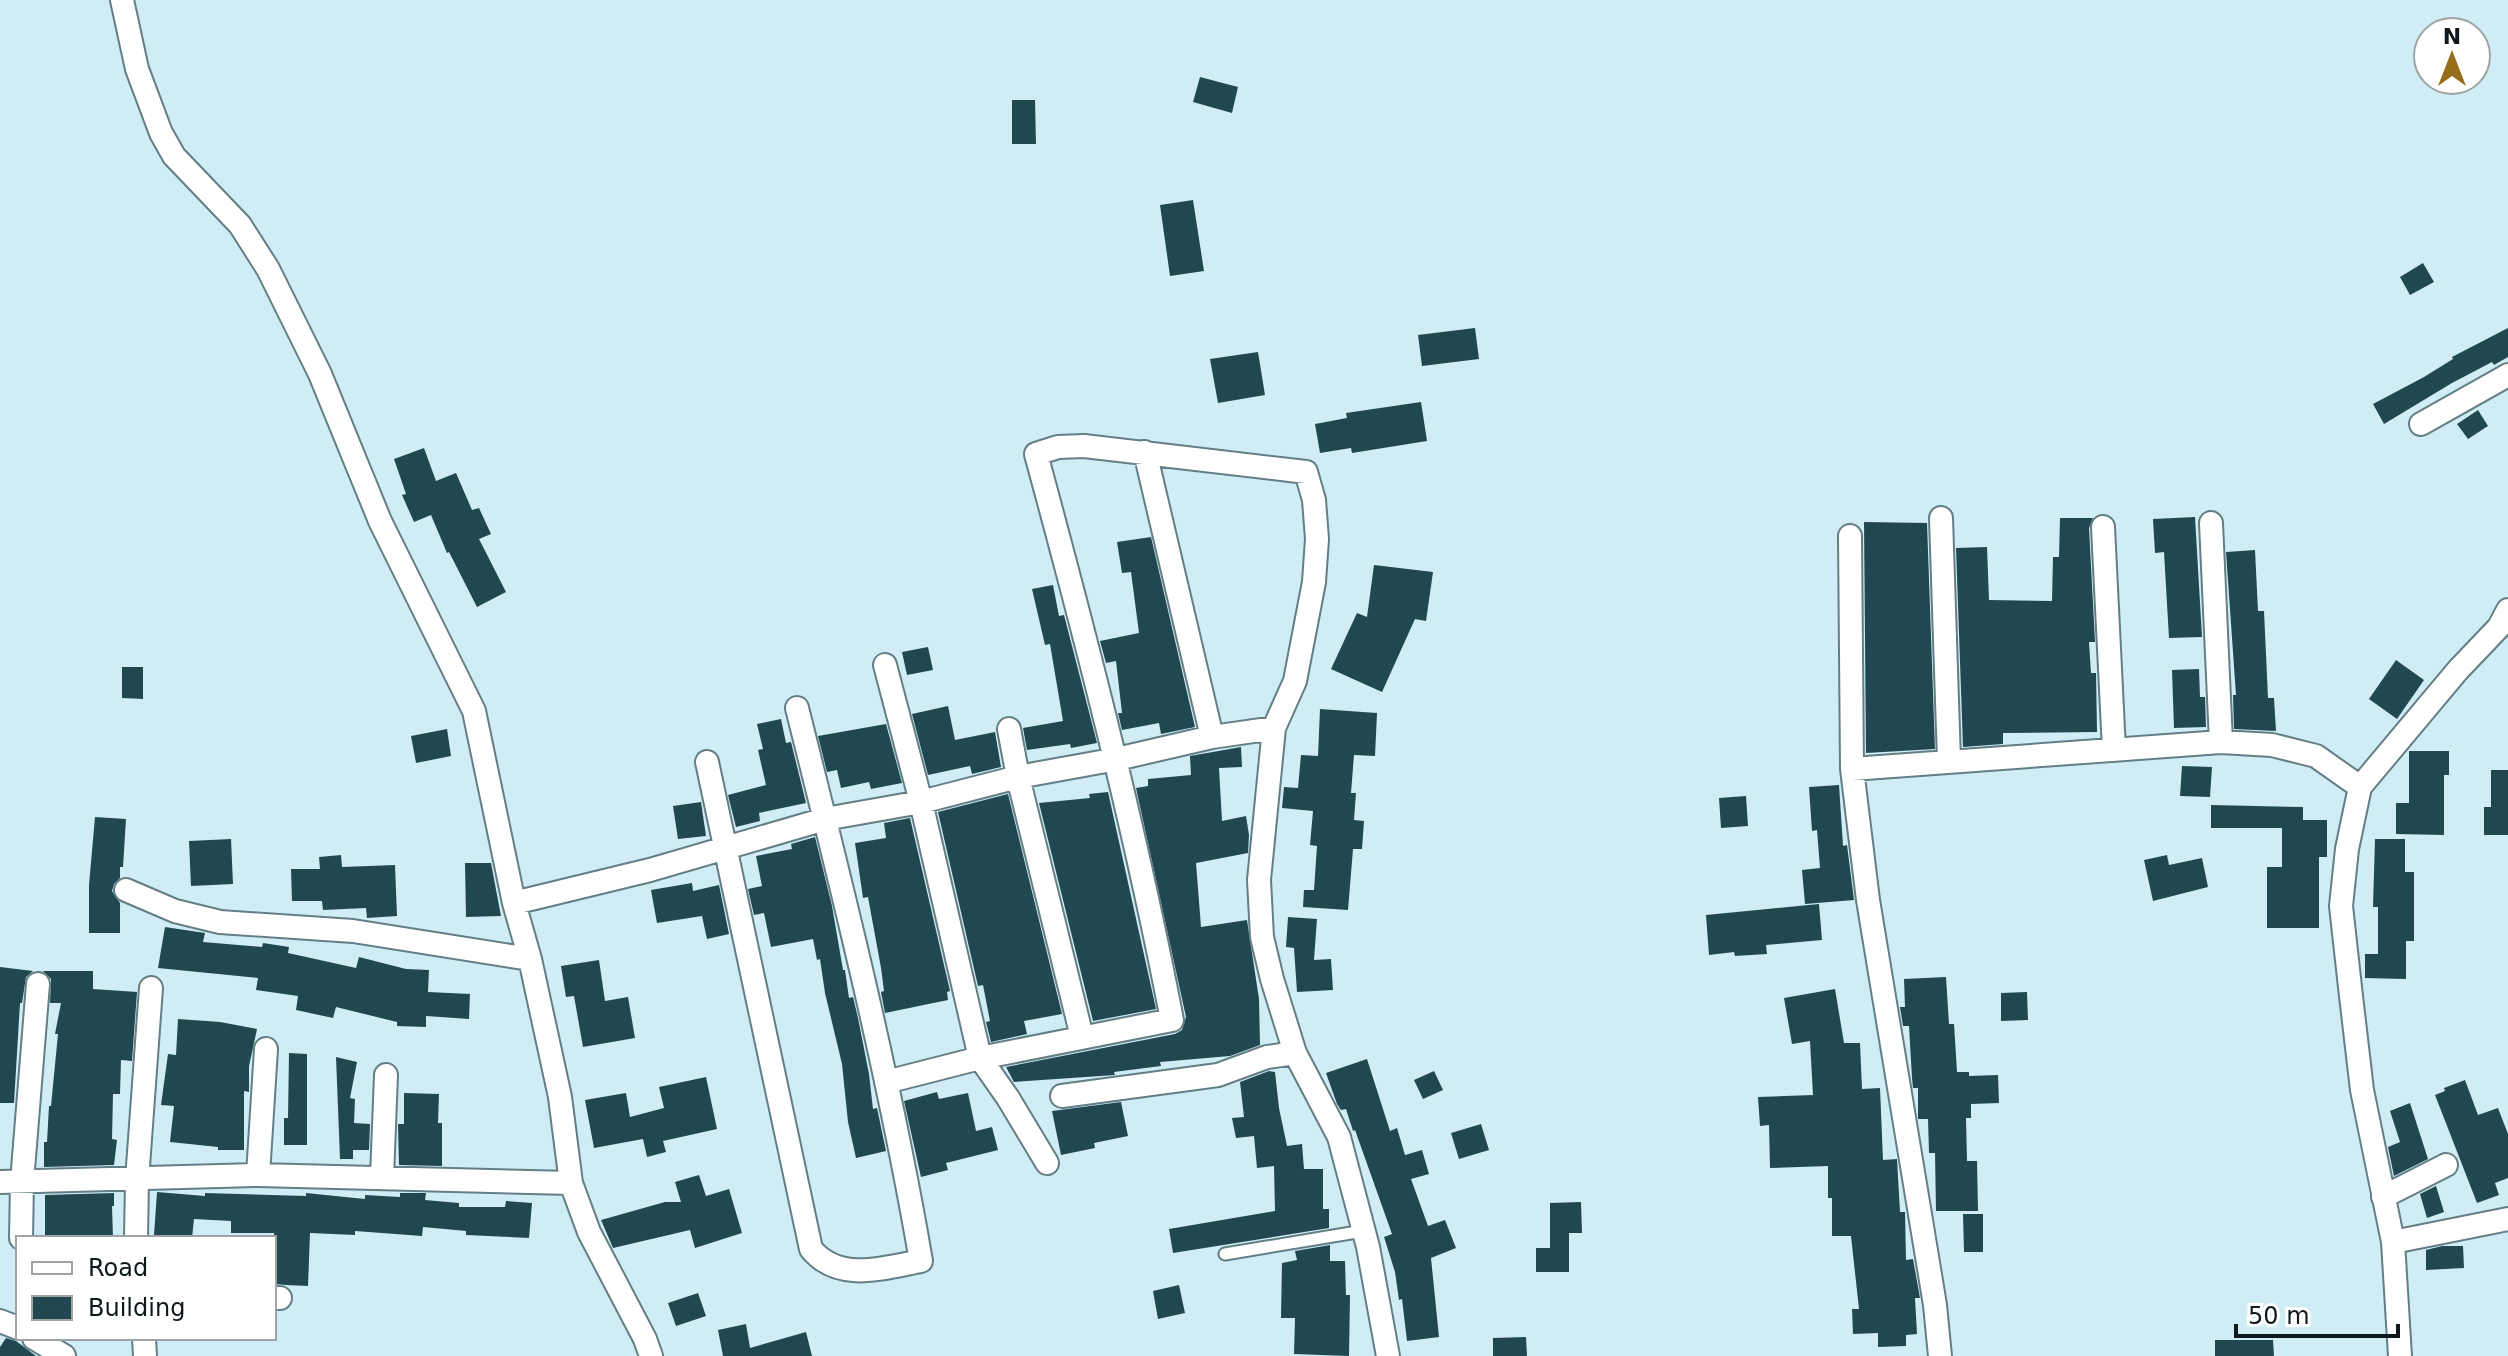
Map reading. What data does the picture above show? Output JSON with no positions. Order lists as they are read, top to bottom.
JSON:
{
  "legend": ["Road", "Building"],
  "scale_bar": "50 m",
  "north": "top"
}
